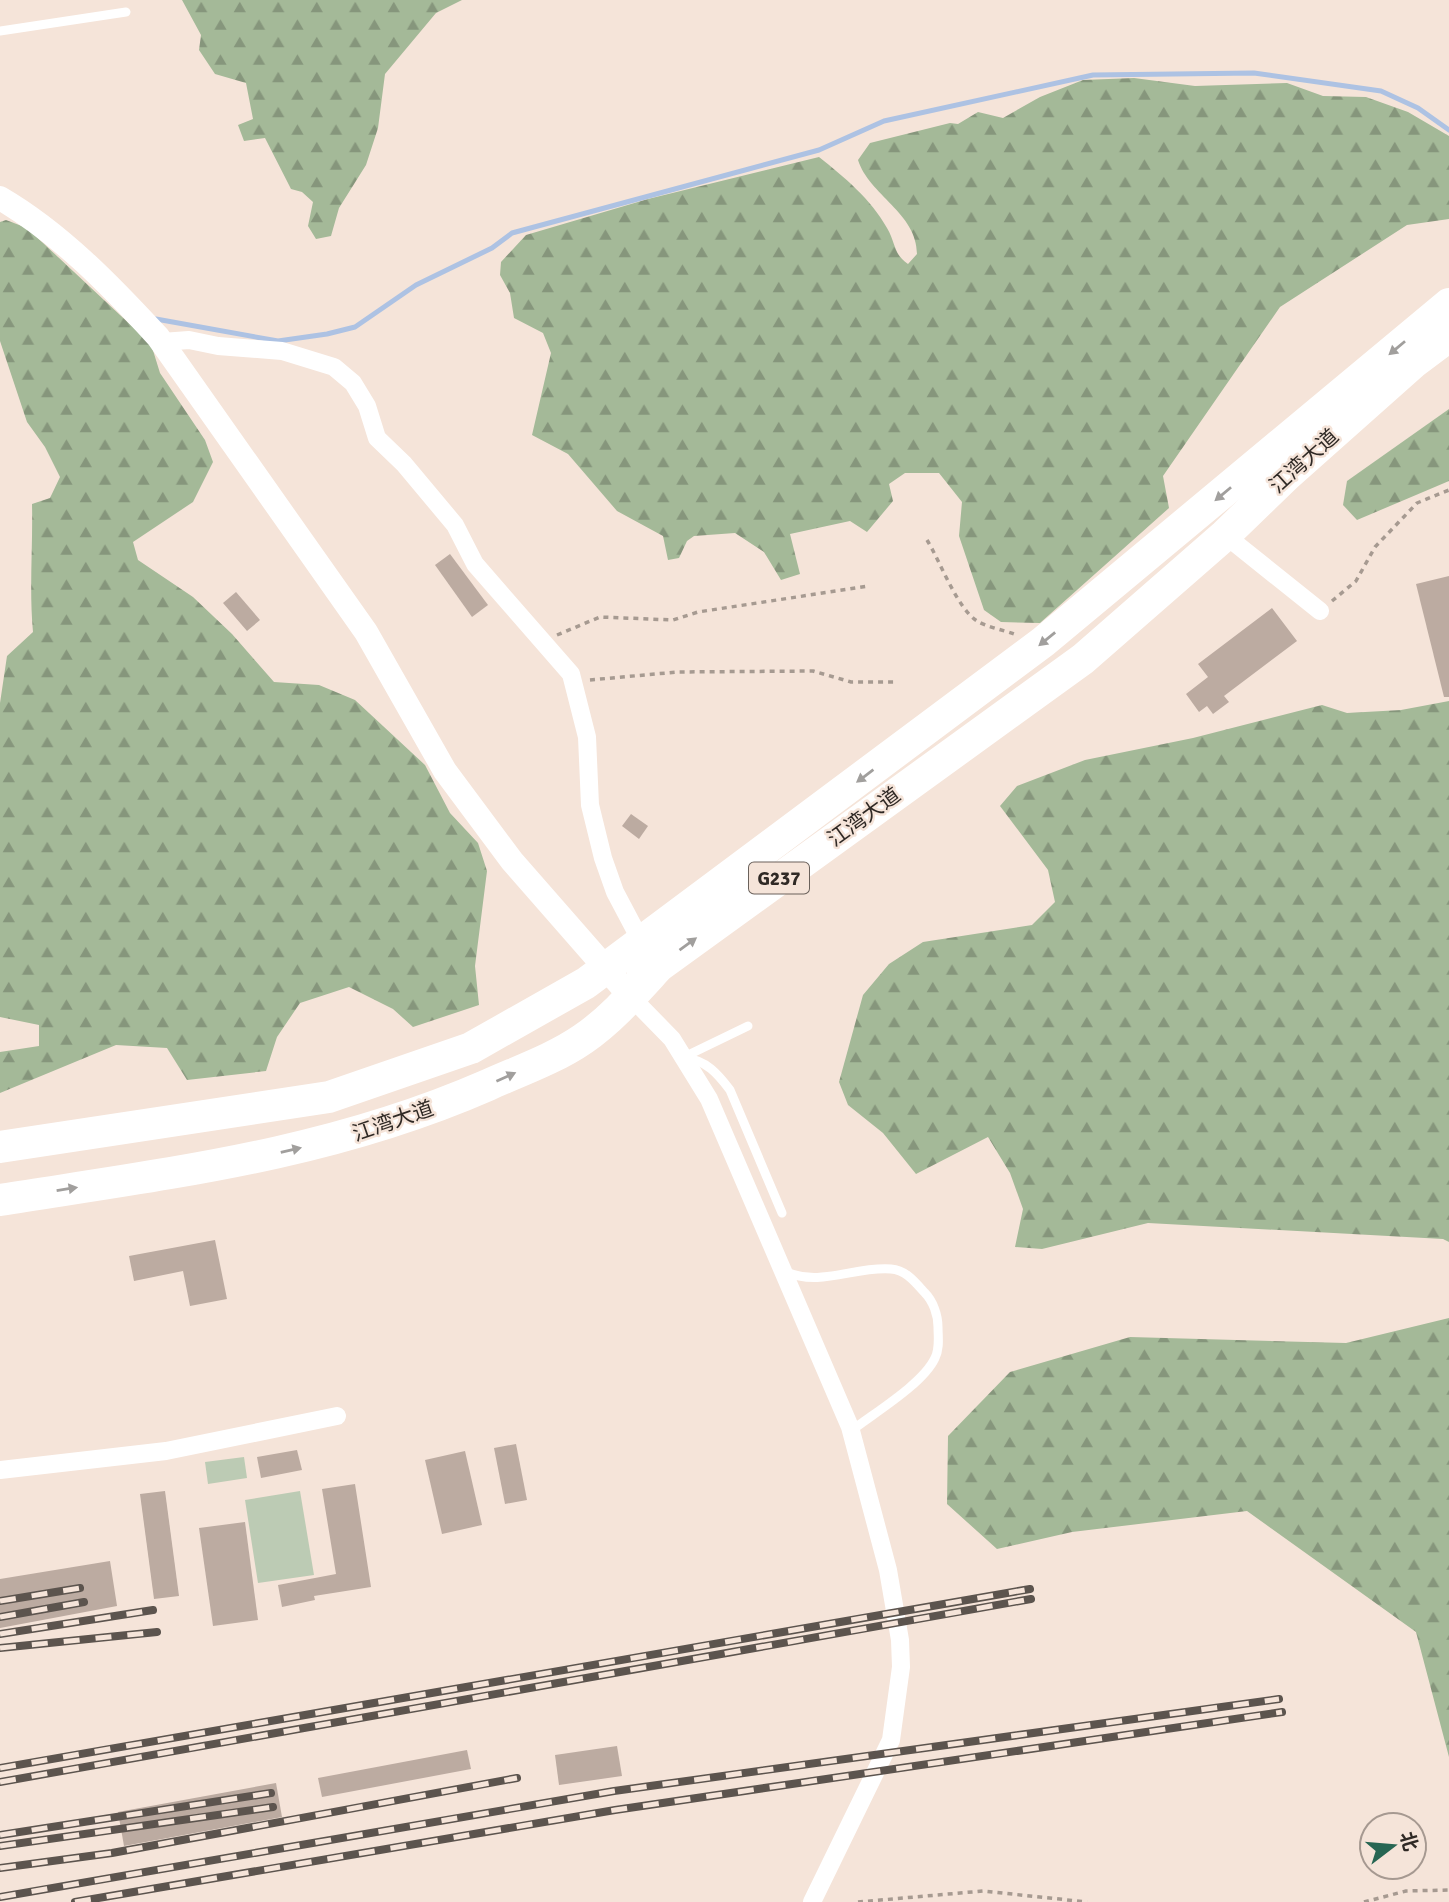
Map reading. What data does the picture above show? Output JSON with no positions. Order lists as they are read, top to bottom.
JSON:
{
  "streets": {
    "highway": ["江湾大道", "G237"]
  },
  "north": "right"
}
